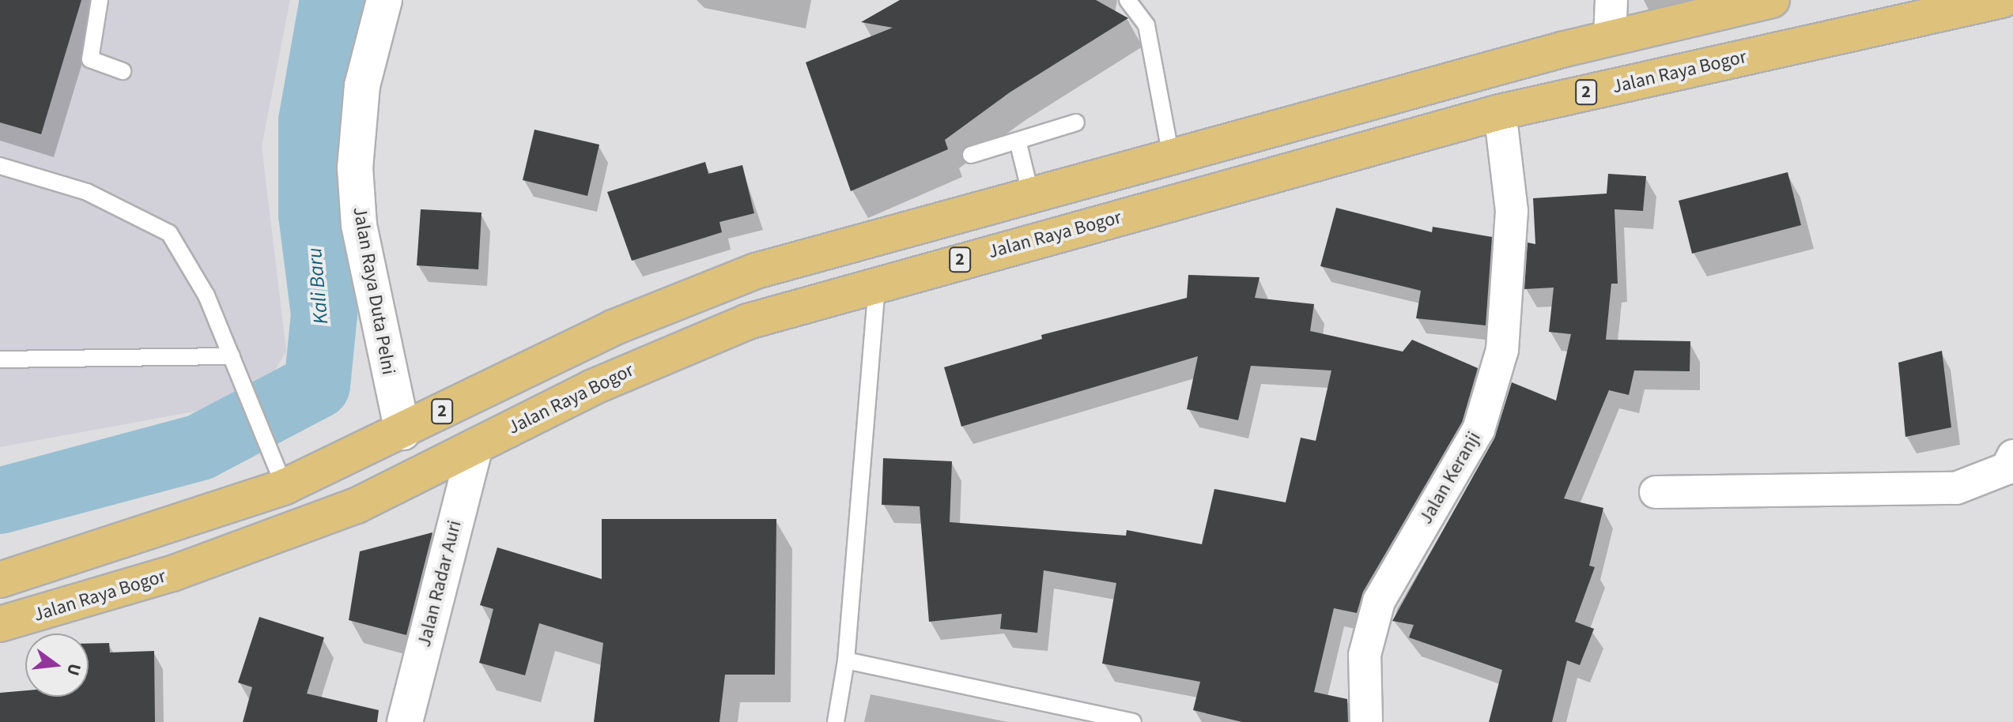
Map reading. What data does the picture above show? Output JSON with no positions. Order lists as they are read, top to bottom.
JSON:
{
  "streets": {
    "highway": ["Jalan Raya Bogor", "2"],
    "main road": ["Jalan Raya Duta Pelni", "Jalan Radar Auri"],
    "street": ["Jalan Keranji"]
  },
  "crossings": [
    ["Jalan Raya Bogor", "Jalan Keranji"],
    ["Jalan Raya Bogor", "Jalan Radar Auri"],
    ["2", "Jalan Raya Duta Pelni"]
  ],
  "water": ["Kali Baru"],
  "north": "right"
}
